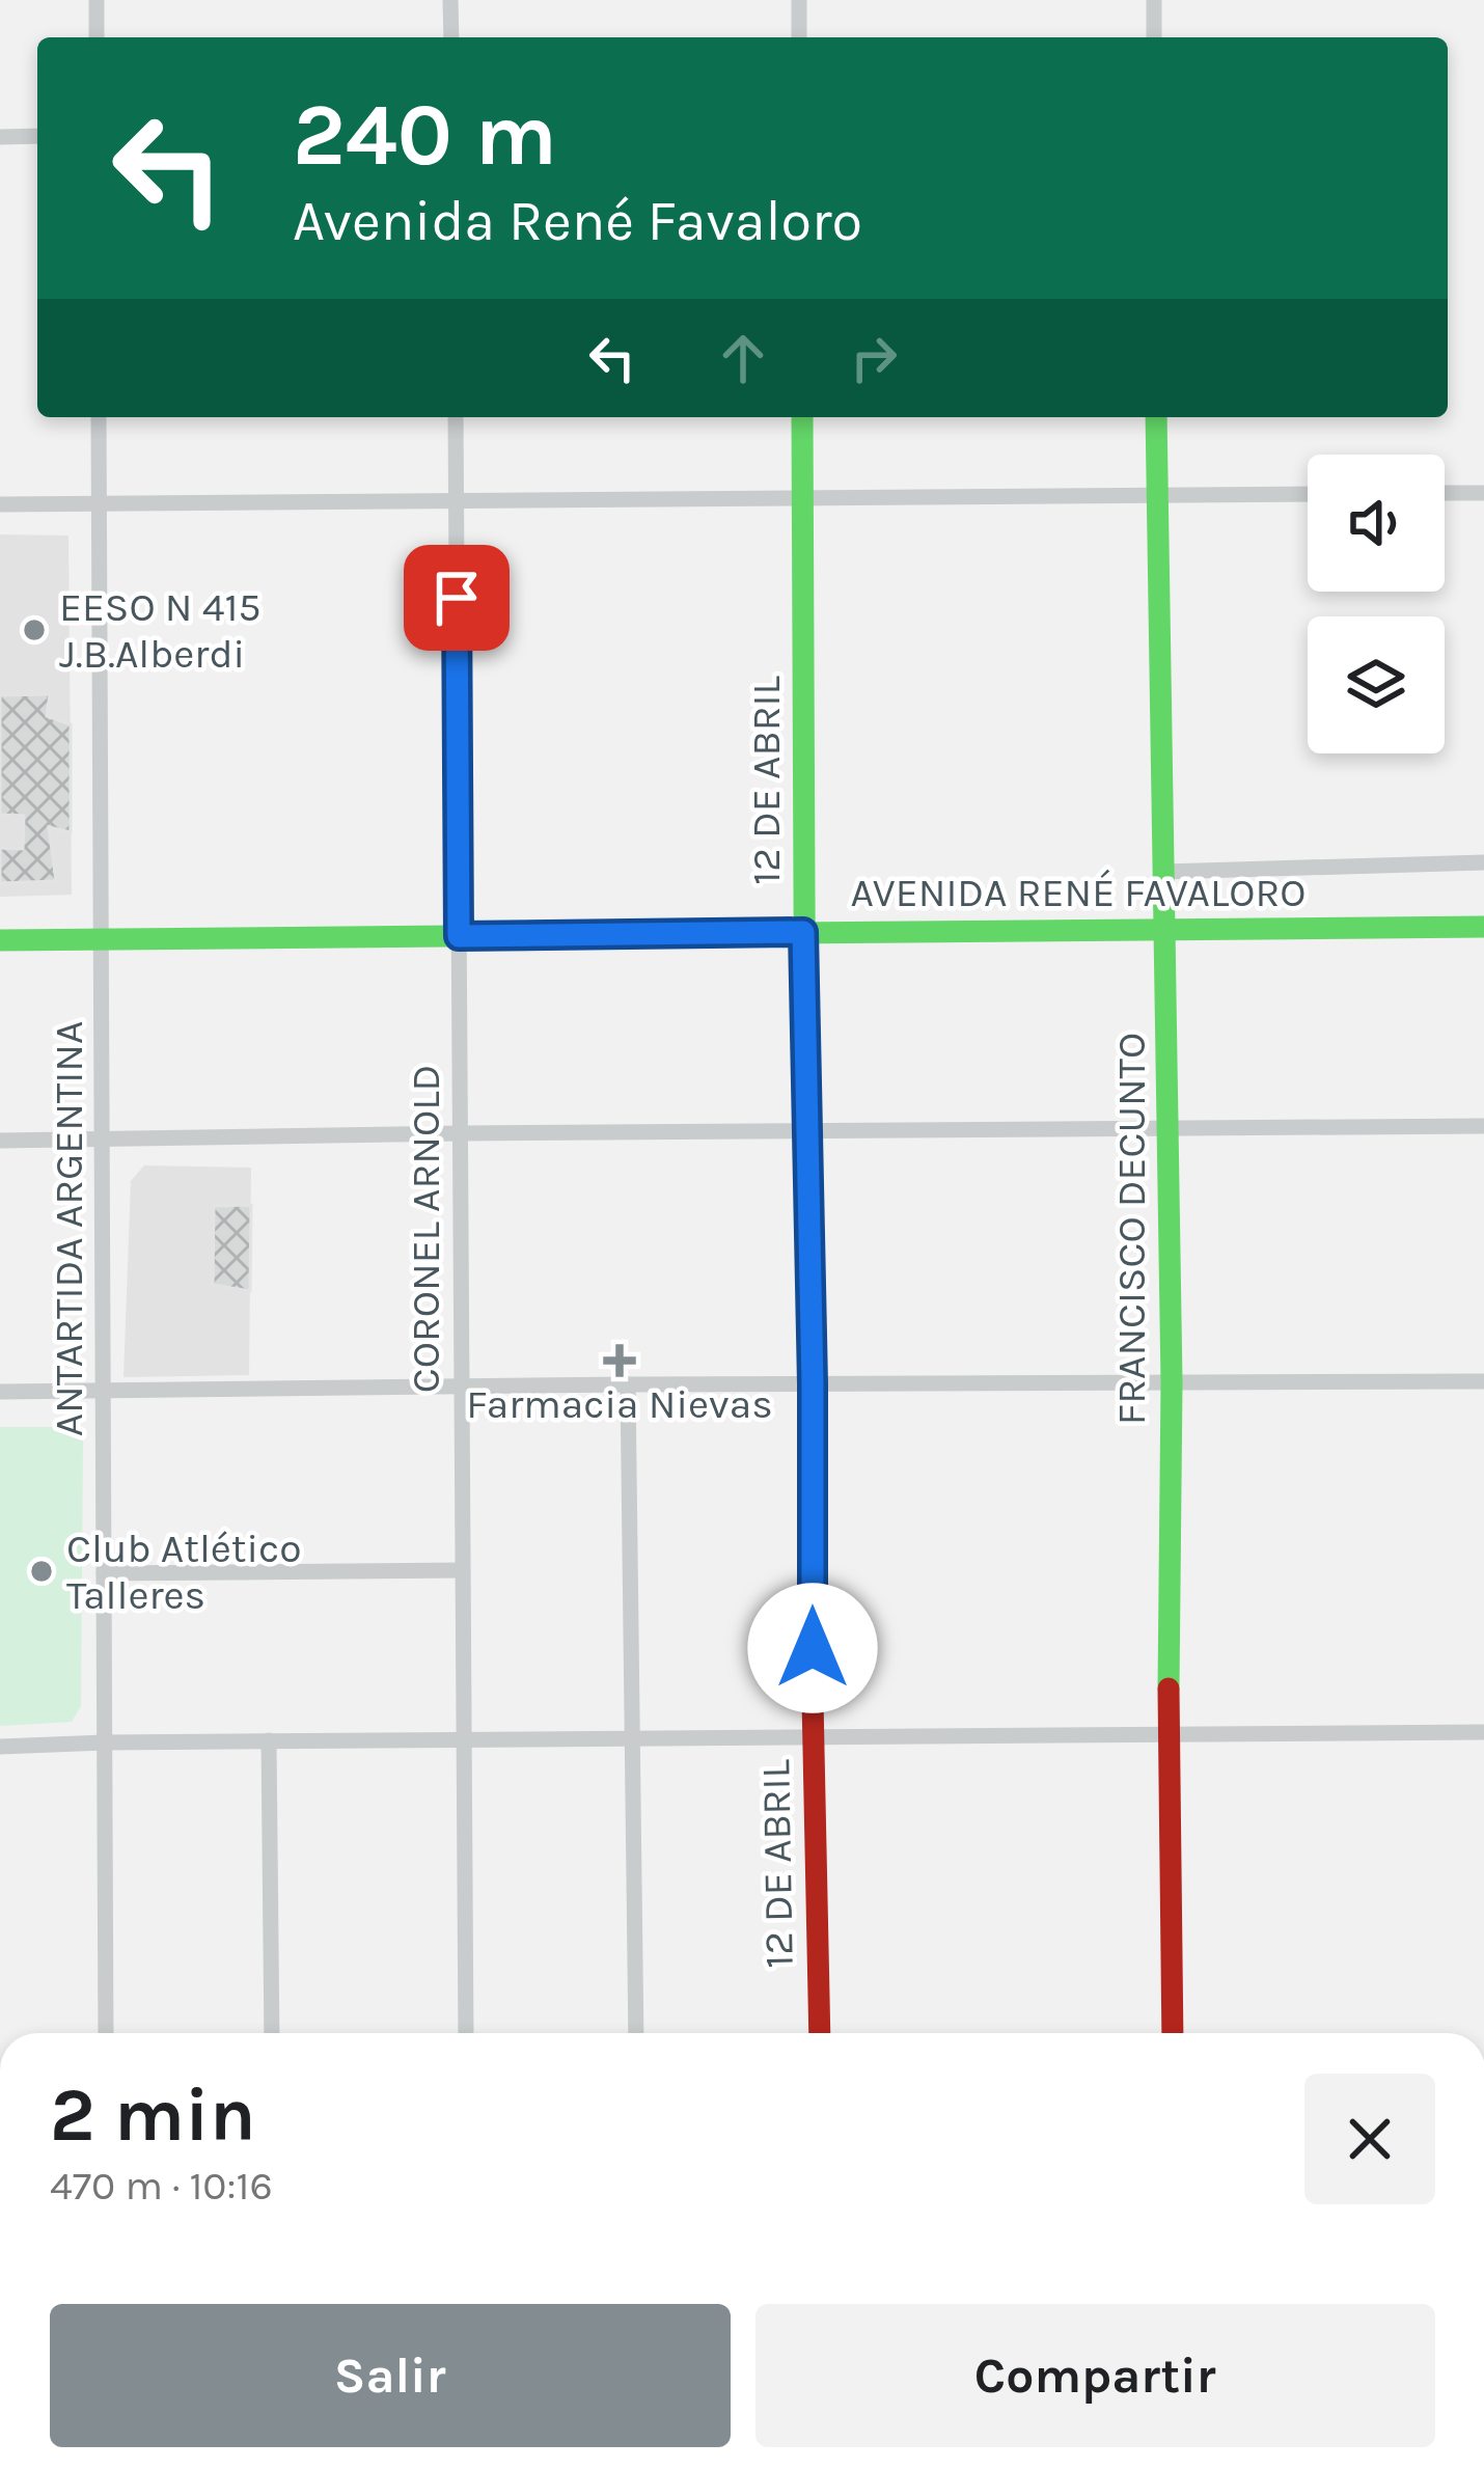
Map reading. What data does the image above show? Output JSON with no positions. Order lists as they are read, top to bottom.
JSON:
{
  "streets": {
    "street": [
      "12 DE ABRIL",
      "AVENIDA RENÉ FAVALORO",
      "ANTARTIDA ARGENTINA",
      "CORONEL ARNOLD",
      "FRANCISCO DECUNTO"
    ]
  },
  "crossings": [
    ["12 DE ABRIL", "AVENIDA RENÉ FAVALORO"],
    ["AVENIDA RENÉ FAVALORO", "ANTARTIDA ARGENTINA"],
    ["AVENIDA RENÉ FAVALORO", "CORONEL ARNOLD"],
    ["AVENIDA RENÉ FAVALORO", "FRANCISCO DECUNTO"]
  ],
  "places": {
    "other": ["EESO N 415 J.B.Alberdi", "Club Atlético Talleres"],
    "health": ["Farmacia Nievas"]
  },
  "page": {
    "turn": ["240 m", "Avenida René Favaloro"],
    "heading": ["2 min", "470 m · 10:16"],
    "buttons": ["Salir", "Compartir"]
  }
}
